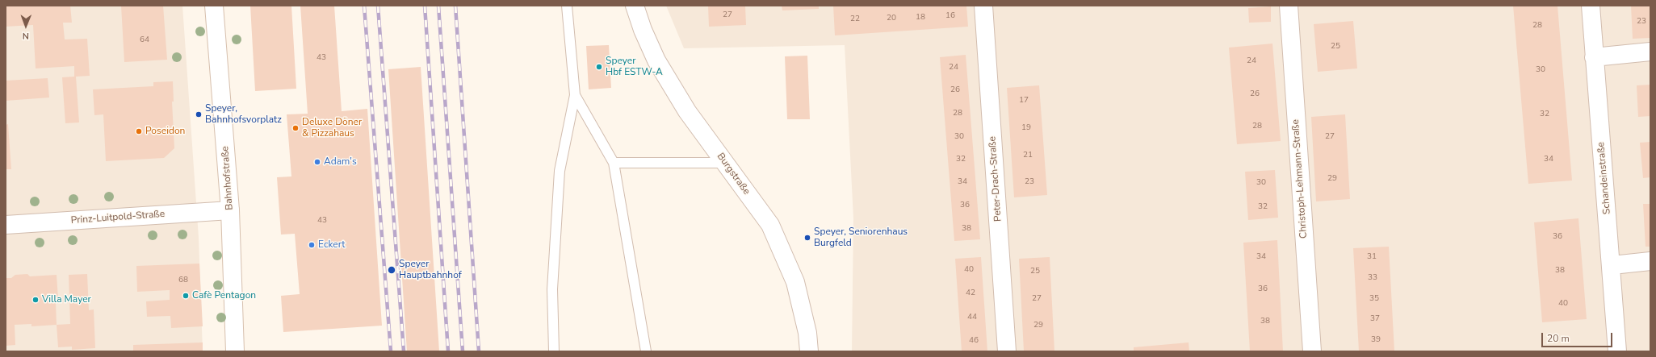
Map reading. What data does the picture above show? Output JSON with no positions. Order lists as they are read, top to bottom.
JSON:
{
  "streets": {
    "street": [
      "Burgstraße",
      "Bahnhofstraße",
      "Schandeinstraße",
      "Peter-Drach-Straße",
      "Christoph-Lehmann-Straße",
      "Prinz-Luitpold-Straße"
    ]
  },
  "crossings": [
    ["Bahnhofstraße", "Prinz-Luitpold-Straße"]
  ],
  "places": [
    "Speyer Hbf ESTW-A",
    "Speyer, Bahnhofsvorplatz",
    "Deluxe Döner & Pizzahaus",
    "Poseidon",
    "Adam's",
    "Speyer, Seniorenhaus Burgfeld",
    "Eckert",
    "Speyer Hauptbahnhof",
    "Cafè Pentagon",
    "Villa Mayer"
  ],
  "house_numbers": [
    "27",
    "16",
    "18",
    "20",
    "22",
    "23",
    "28",
    "64",
    "25",
    "43",
    "24",
    "24",
    "30",
    "26",
    "26",
    "17",
    "28",
    "32",
    "28",
    "19",
    "30",
    "27",
    "21",
    "32",
    "34",
    "29",
    "34",
    "23",
    "30",
    "36",
    "32",
    "43",
    "38",
    "36",
    "34",
    "31",
    "40",
    "38",
    "25",
    "33",
    "68",
    "36",
    "42",
    "27",
    "35",
    "40",
    "44",
    "37",
    "38",
    "29",
    "39",
    "46"
  ],
  "scale_bar": "20 m",
  "north": "bottom"
}
